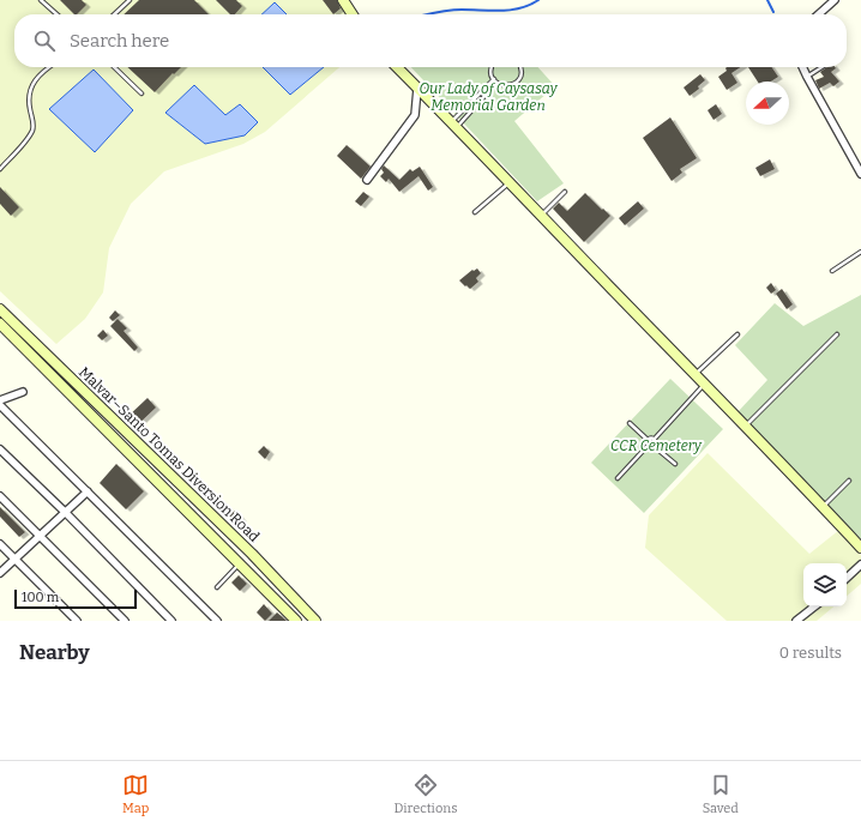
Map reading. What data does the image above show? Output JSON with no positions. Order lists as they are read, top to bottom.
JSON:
{
  "streets": {
    "street": ["Malvar–Santo Tomas Diversion Road"]
  },
  "parks": ["Our Lady of Caysasay Memorial Garden", "CCR Cemetery"],
  "scale_bar": "100 m",
  "north": "left",
  "page": {
    "search": "Search here",
    "scale": "100 m",
    "heading": ["Nearby", "0 results"],
    "nav": ["Map", "Directions", "Saved"]
  }
}
